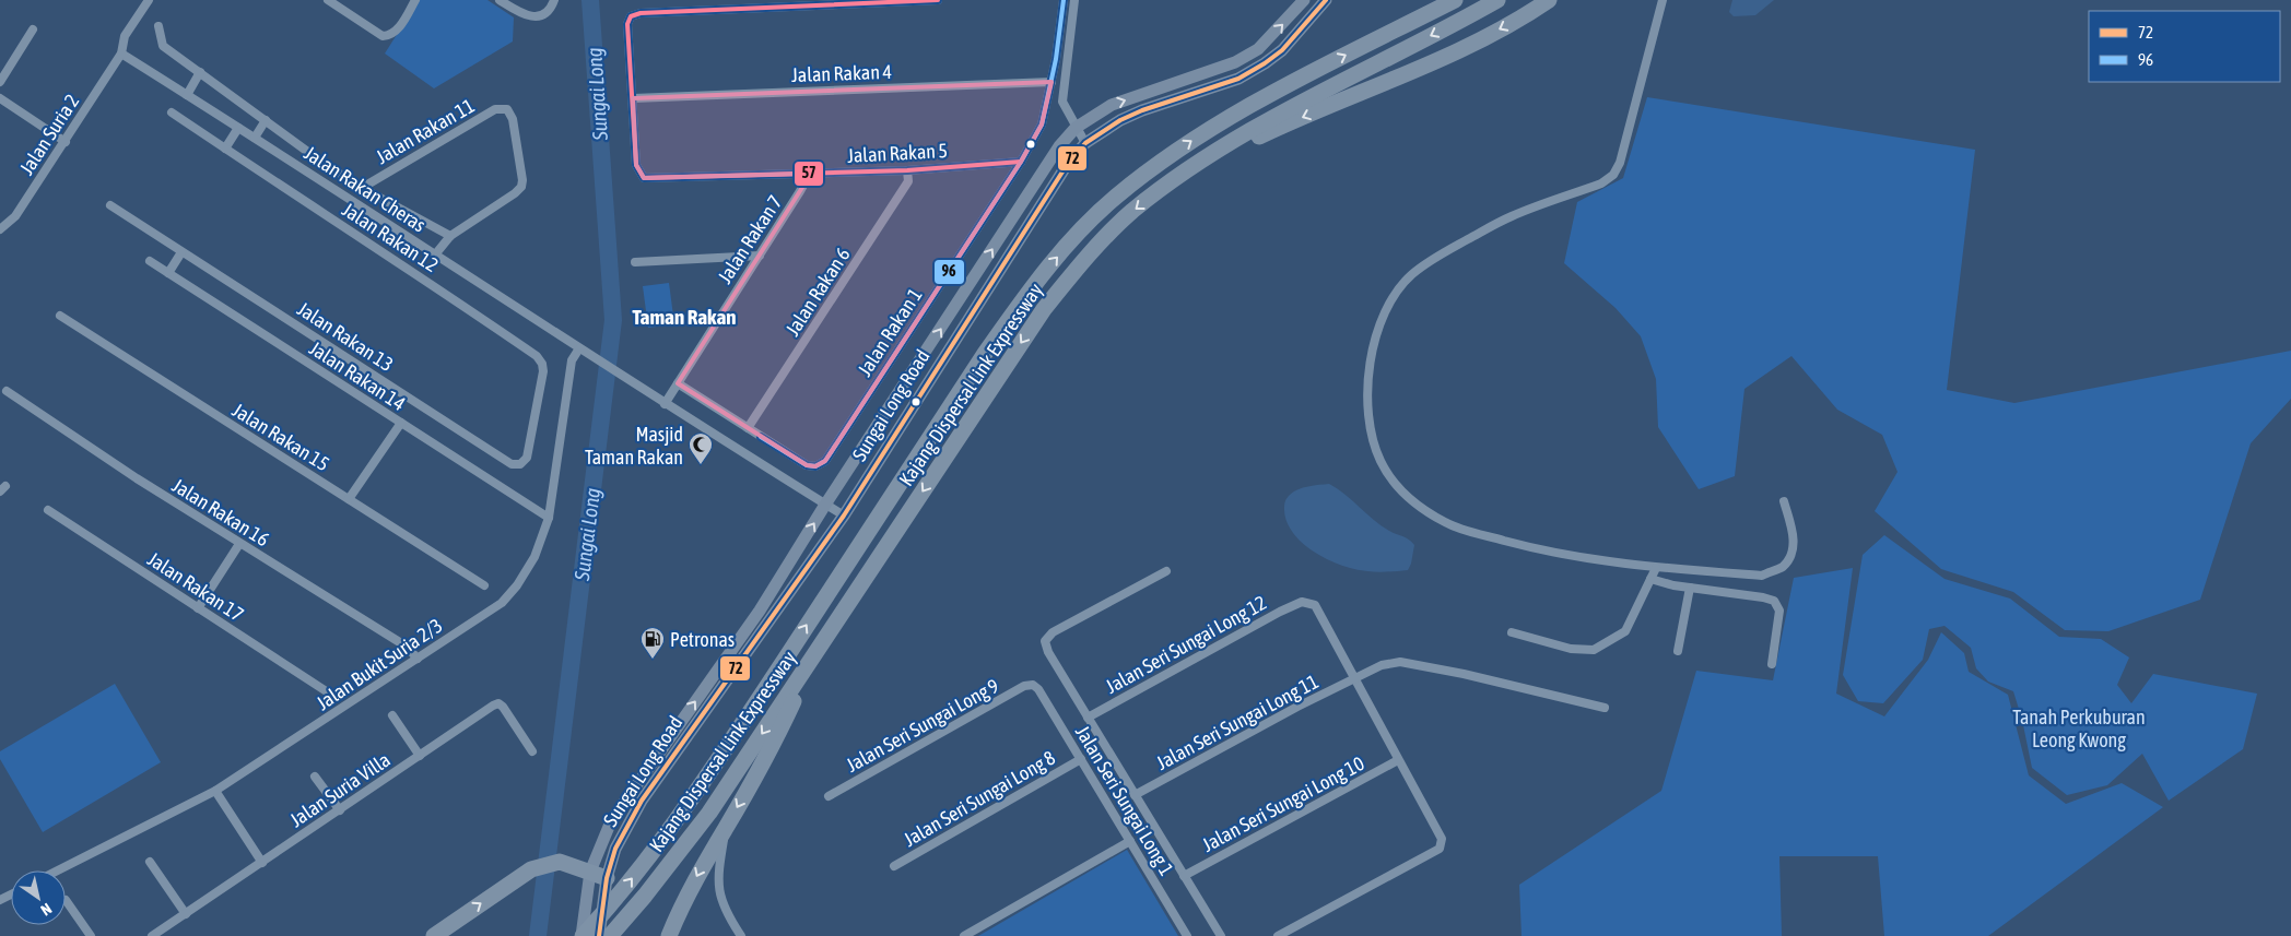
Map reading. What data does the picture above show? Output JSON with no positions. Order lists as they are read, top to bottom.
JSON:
{
  "streets": {
    "highway": ["Kajang Dispersal Link Expressway"],
    "street": [
      "Jalan Rakan 4",
      "Jalan Rakan 11",
      "Jalan Suria 2",
      "Jalan Rakan 5",
      "Jalan Rakan Cheras",
      "Jalan Rakan 12",
      "Jalan Rakan 7",
      "Jalan Rakan 6",
      "Jalan Rakan 1",
      "Jalan Rakan 13",
      "Jalan Rakan 14",
      "Sungai Long Road",
      "Jalan Rakan 15",
      "Jalan Rakan 16",
      "Jalan Rakan 17",
      "Jalan Seri Sungai Long 12",
      "Jalan Bukit Suria 2/3",
      "Jalan Seri Sungai Long 11",
      "Jalan Seri Sungai Long 9",
      "Jalan Suria Villa",
      "Jalan Seri Sungai Long 8",
      "Jalan Seri Sungai Long 1",
      "Jalan Seri Sungai Long 10"
    ]
  },
  "crossings": [
    ["Jalan Rakan 4", "Jalan Rakan 5"],
    ["Jalan Rakan 4", "Jalan Rakan 1"],
    ["Jalan Suria 2", "Jalan Rakan Cheras"],
    ["Jalan Rakan 5", "Jalan Rakan 7"],
    ["Jalan Rakan 5", "Jalan Rakan 6"],
    ["Jalan Rakan 5", "Jalan Rakan 1"],
    ["Jalan Rakan Cheras", "Jalan Rakan 7"],
    ["Jalan Rakan Cheras", "Sungai Long Road"],
    ["Jalan Rakan Cheras", "Jalan Bukit Suria 2/3"],
    ["Jalan Rakan 12", "Jalan Rakan 13"],
    ["Jalan Rakan 6", "Jalan Rakan 1"],
    ["Jalan Rakan 14", "Jalan Bukit Suria 2/3"],
    ["Kajang Dispersal Link Expressway", "Sungai Long Road"],
    ["Jalan Rakan 16", "Jalan Bukit Suria 2/3"],
    ["Jalan Seri Sungai Long 12", "Jalan Seri Sungai Long 11"],
    ["Jalan Seri Sungai Long 9", "Jalan Seri Sungai Long 1"],
    ["Jalan Seri Sungai Long 8", "Jalan Seri Sungai Long 1"]
  ],
  "districts": ["Taman Rakan"],
  "water": ["Sungai Long"],
  "parks": ["Tanah Perkuburan Leong Kwong"],
  "places": {
    "mosque": ["Masjid Taman Rakan"],
    "fuel station": ["Petronas"]
  },
  "lines": ["transit line 72", "transit line 96", "transit line 57"],
  "legend": ["72", "96"],
  "north": "bottom right"
}
